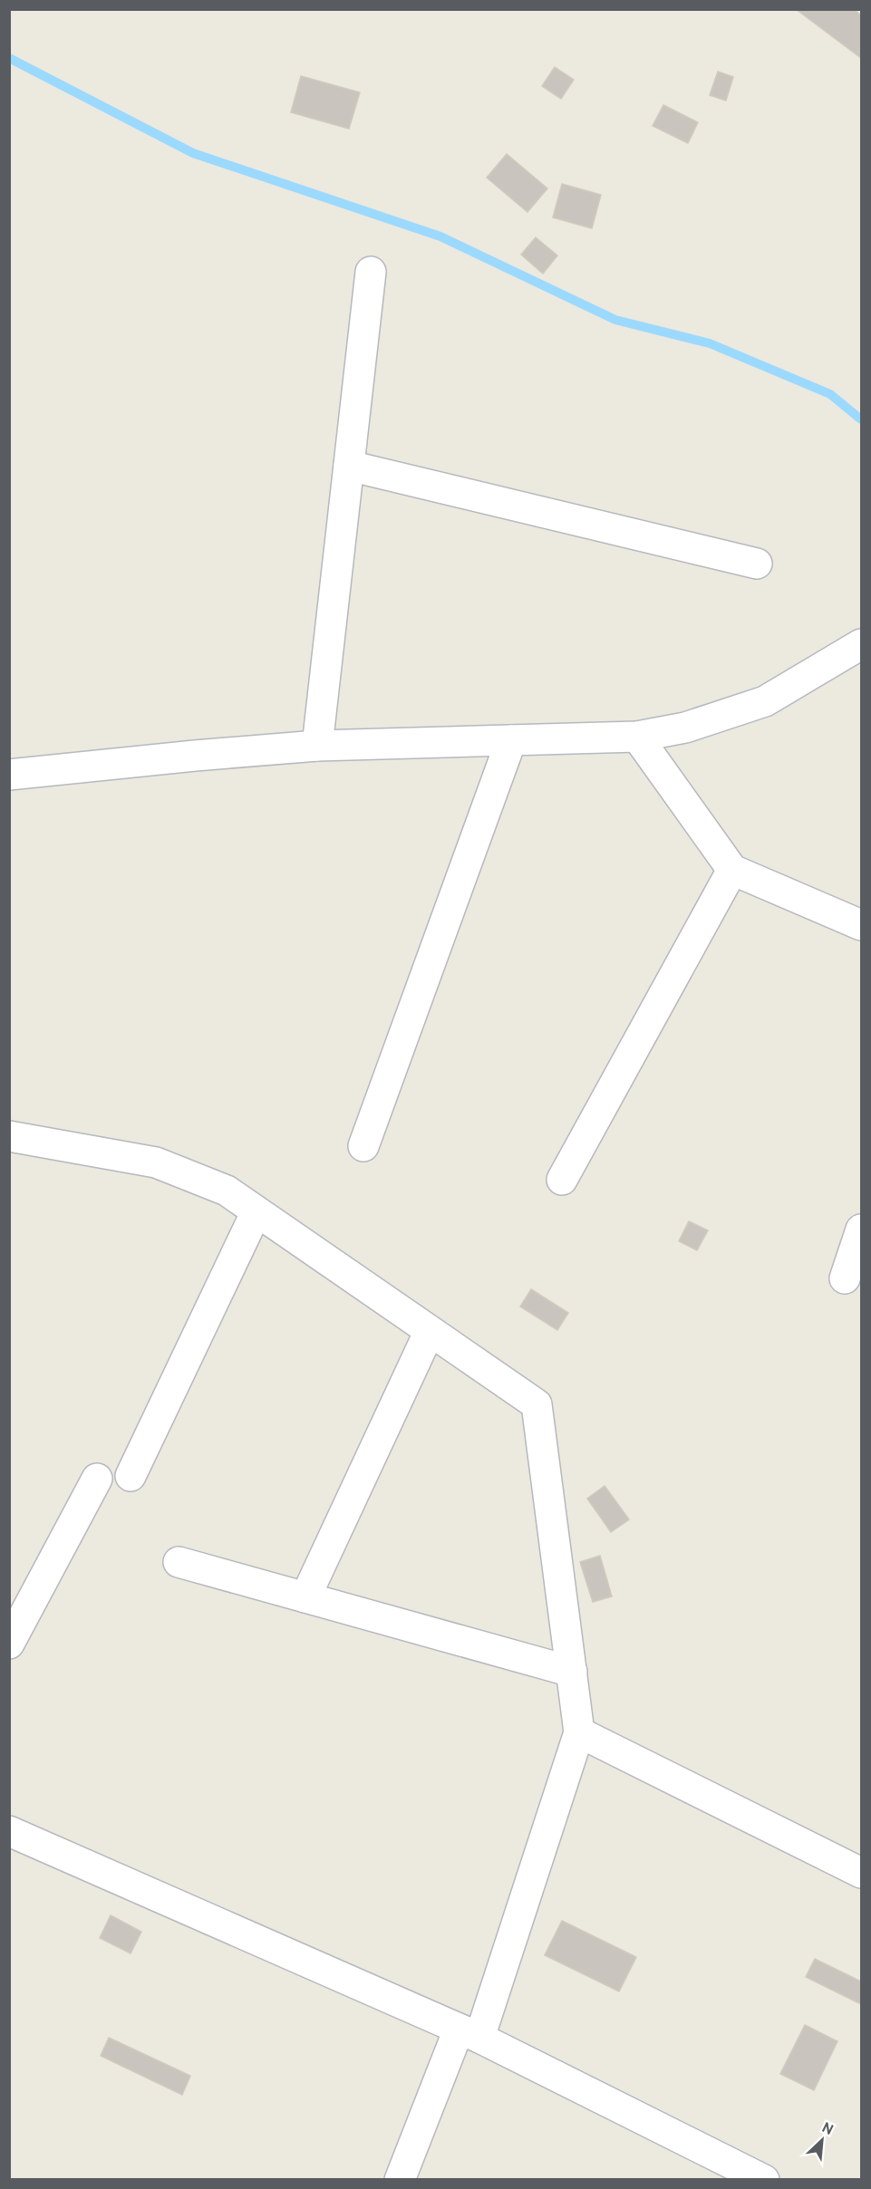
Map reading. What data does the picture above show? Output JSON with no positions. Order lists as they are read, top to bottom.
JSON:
{
  "north": "top right"
}
